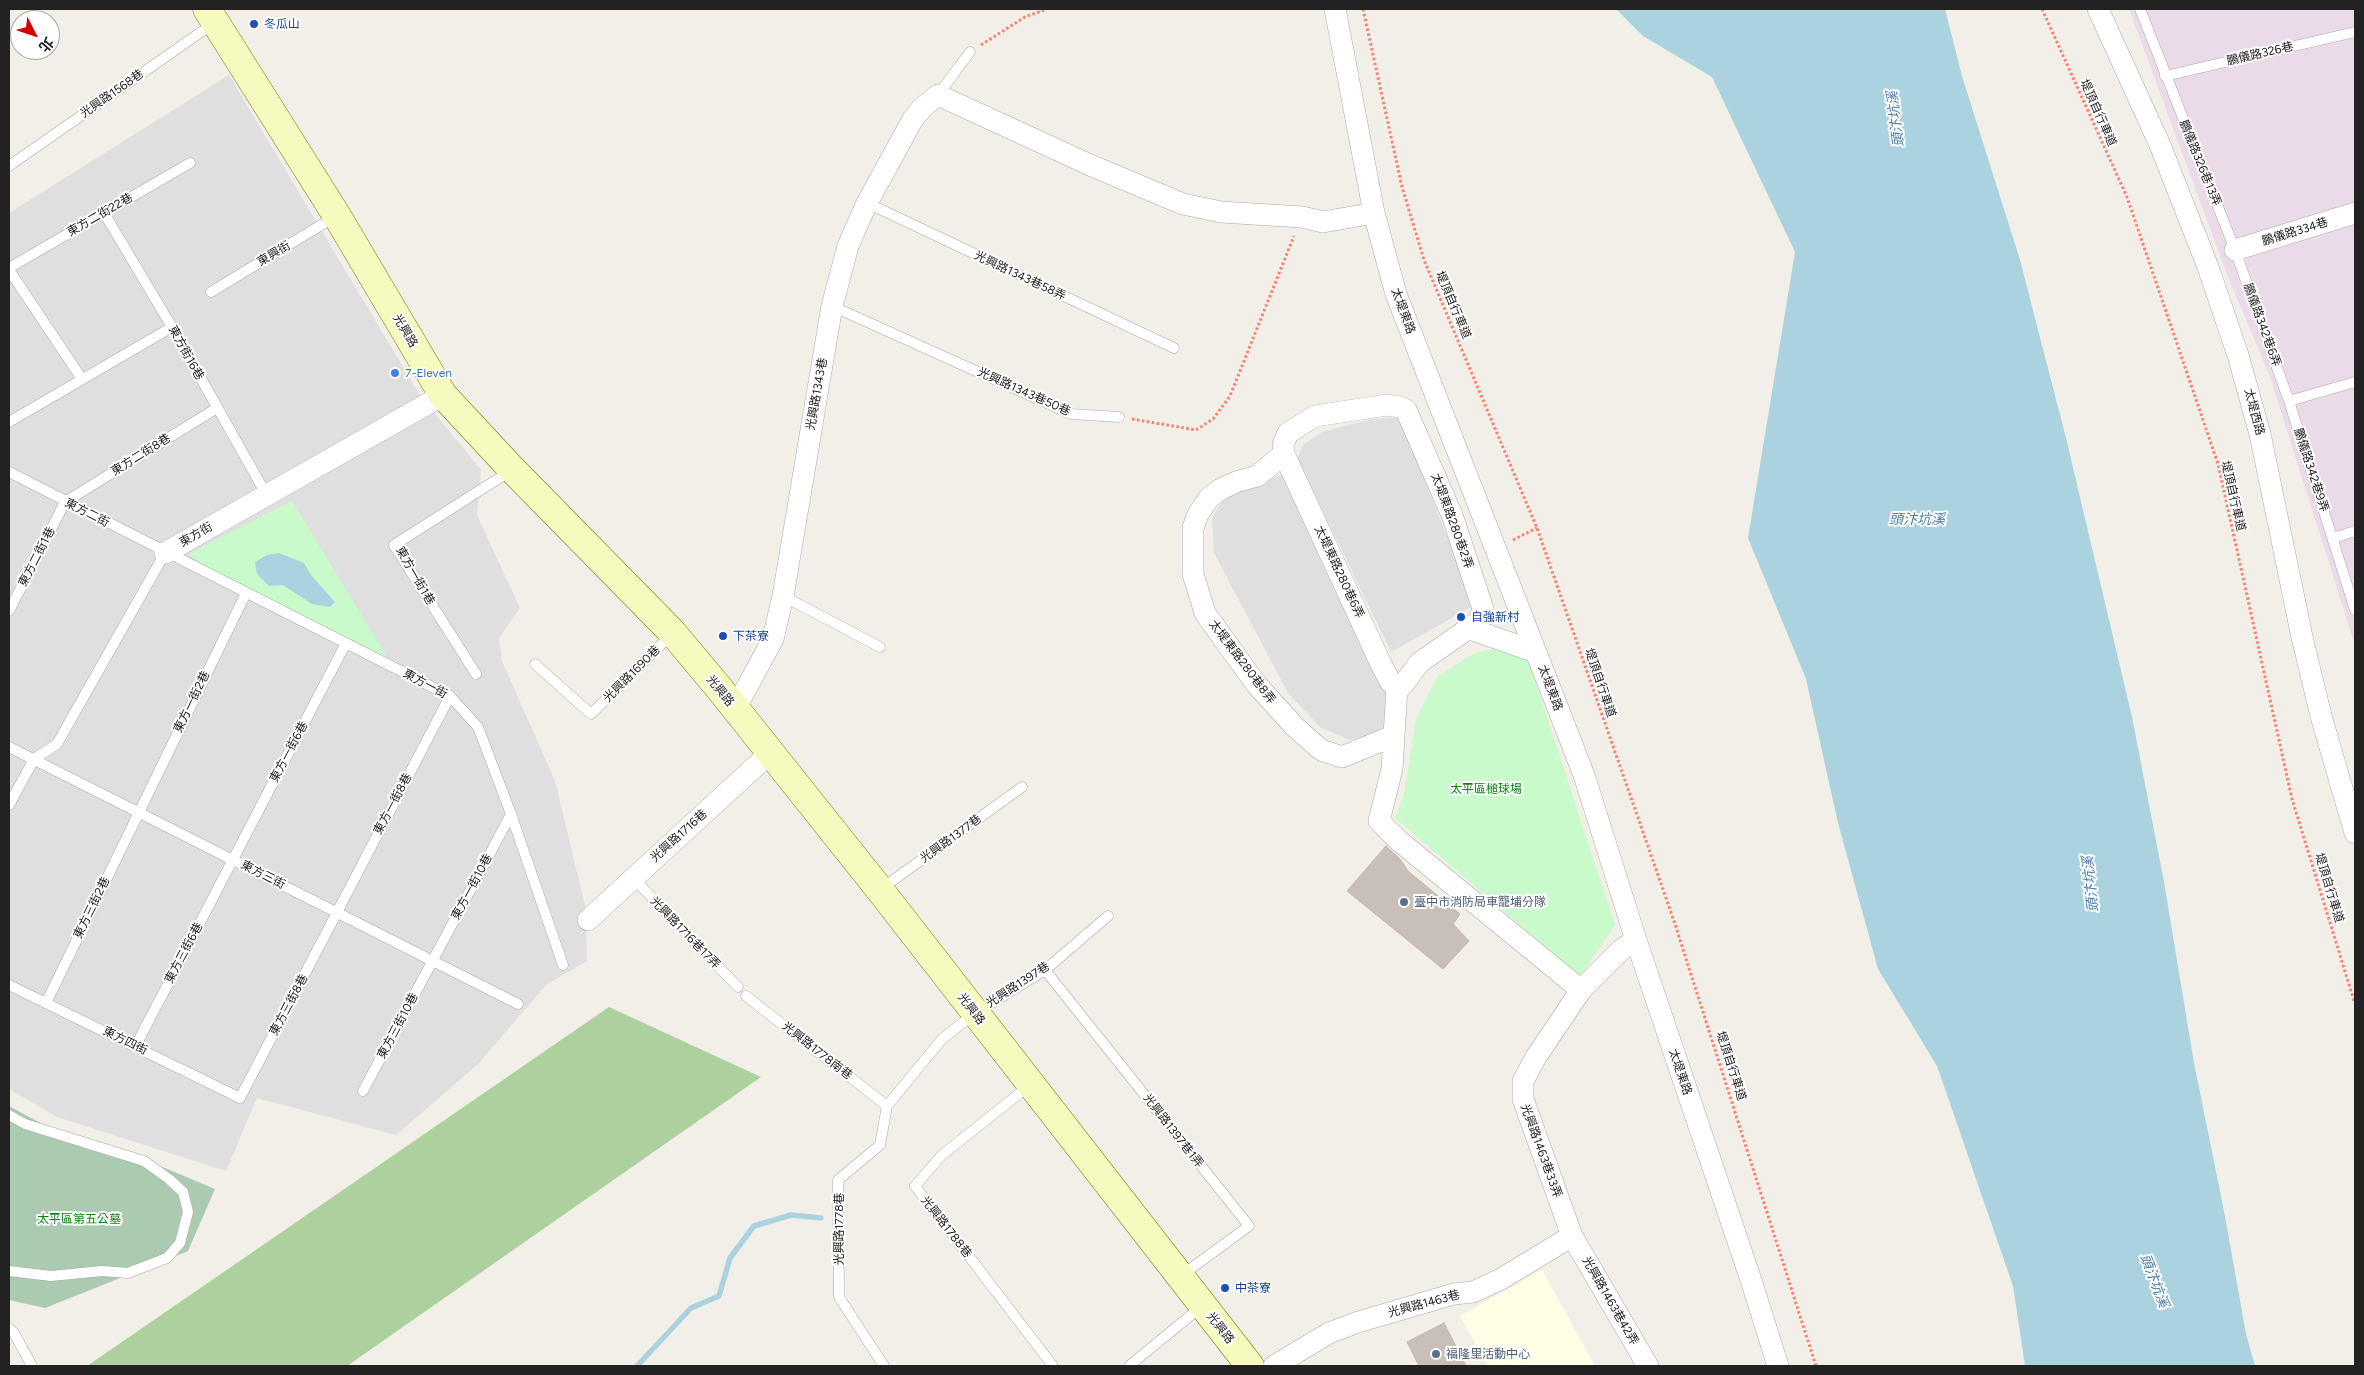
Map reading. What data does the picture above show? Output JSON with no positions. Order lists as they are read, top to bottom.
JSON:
{
  "streets": {
    "main road": ["光興路"],
    "street": [
      "鵬儀路334巷",
      "太堤東路",
      "光興路1343巷",
      "太堤西路",
      "太堤東路280巷2弄",
      "東方街",
      "太堤東路280巷6弄",
      "太堤東路280巷8弄",
      "光興路1716巷",
      "光興路1463巷33弄",
      "光興路1463巷42弄",
      "光興路1463巷"
    ],
    "lane": [
      "鵬儀路326巷",
      "光興路1568巷",
      "鵬儀路326巷13弄",
      "東方二街22巷",
      "東興街",
      "光興路1343巷58弄",
      "鵬儀路342巷6弄",
      "東方街16巷",
      "光興路1343巷50巷",
      "東方二街8巷",
      "鵬儀路342巷9弄",
      "東方二街",
      "東方二街1巷",
      "東方一街1巷",
      "光興路1690巷",
      "東方一街",
      "東方一街2巷",
      "東方一街6巷",
      "東方一街8巷",
      "光興路1377巷",
      "東方三街",
      "東方一街10巷",
      "東方三街2巷",
      "光興路1716巷17弄",
      "東方三街6巷",
      "光興路1397巷",
      "東方三街8巷",
      "東方三街10巷",
      "東方四街",
      "光興路1778南巷",
      "光興路1397巷1弄",
      "光興路1788巷",
      "光興路1778巷"
    ],
    "path": ["堤頂自行車道"]
  },
  "crossings": [
    ["鵬儀路326巷", "鵬儀路326巷13弄"],
    ["光興路1568巷", "光興路"],
    ["鵬儀路326巷13弄", "鵬儀路334巷"],
    ["鵬儀路326巷13弄", "鵬儀路342巷6弄"],
    ["東方二街22巷", "東方街16巷"],
    ["鵬儀路334巷", "鵬儀路342巷6弄"],
    ["東興街", "光興路"],
    ["光興路1343巷58弄", "光興路1343巷"],
    ["太堤東路", "光興路1463巷33弄"],
    ["鵬儀路342巷6弄", "鵬儀路342巷9弄"],
    ["光興路", "光興路1343巷"],
    ["光興路", "東方街"],
    ["光興路", "東方一街1巷"],
    ["光興路", "光興路1690巷"],
    ["光興路", "光興路1716巷"],
    ["光興路", "光興路1377巷"],
    ["光興路", "光興路1397巷"],
    ["光興路", "光興路1397巷1弄"],
    ["光興路", "光興路1788巷"],
    ["光興路", "光興路1778巷"],
    ["東方街16巷", "東方二街8巷"],
    ["東方街16巷", "東方街"],
    ["光興路1343巷50巷", "光興路1343巷"],
    ["東方二街8巷", "東方二街"],
    ["東方二街8巷", "東方二街1巷"],
    ["東方二街", "東方街"],
    ["東方二街", "東方二街1巷"],
    ["東方二街", "東方一街"],
    ["太堤東路280巷2弄", "太堤東路280巷6弄"],
    ["太堤東路280巷2弄", "太堤東路280巷8弄"],
    ["東方街", "東方一街"],
    ["東方街", "東方三街"],
    ["太堤東路280巷6弄", "太堤東路280巷8弄"],
    ["東方一街", "東方一街2巷"],
    ["東方一街", "東方一街6巷"],
    ["東方一街", "東方一街8巷"],
    ["東方一街", "東方一街10巷"],
    ["東方一街2巷", "東方三街"],
    ["東方一街2巷", "東方三街2巷"],
    ["東方一街6巷", "東方三街"],
    ["東方一街6巷", "東方三街6巷"],
    ["東方一街8巷", "東方三街"],
    ["東方一街8巷", "東方三街8巷"],
    ["光興路1716巷", "光興路1716巷17弄"],
    ["東方三街", "東方一街10巷"],
    ["東方三街", "東方三街2巷"],
    ["東方三街", "東方三街6巷"],
    ["東方三街", "東方三街8巷"],
    ["東方三街", "東方三街10巷"],
    ["東方一街10巷", "東方三街10巷"],
    ["東方三街2巷", "東方四街"],
    ["東方三街6巷", "東方四街"],
    ["光興路1397巷", "光興路1397巷1弄"],
    ["光興路1397巷", "光興路1778巷"],
    ["東方三街8巷", "東方四街"],
    ["光興路1778南巷", "光興路1778巷"],
    ["光興路1463巷33弄", "光興路1463巷42弄"],
    ["光興路1463巷33弄", "光興路1463巷"],
    ["光興路1463巷42弄", "光興路1463巷"]
  ],
  "water": ["頭汴坑溪"],
  "parks": ["太平區槌球場", "太平區第五公墓"],
  "places": [
    "冬瓜山",
    "7-Eleven",
    "自強新村",
    "下茶寮",
    "臺中市消防局車籠埔分隊",
    "中茶寮",
    "福隆里活動中心"
  ],
  "north": "bottom right"
}
